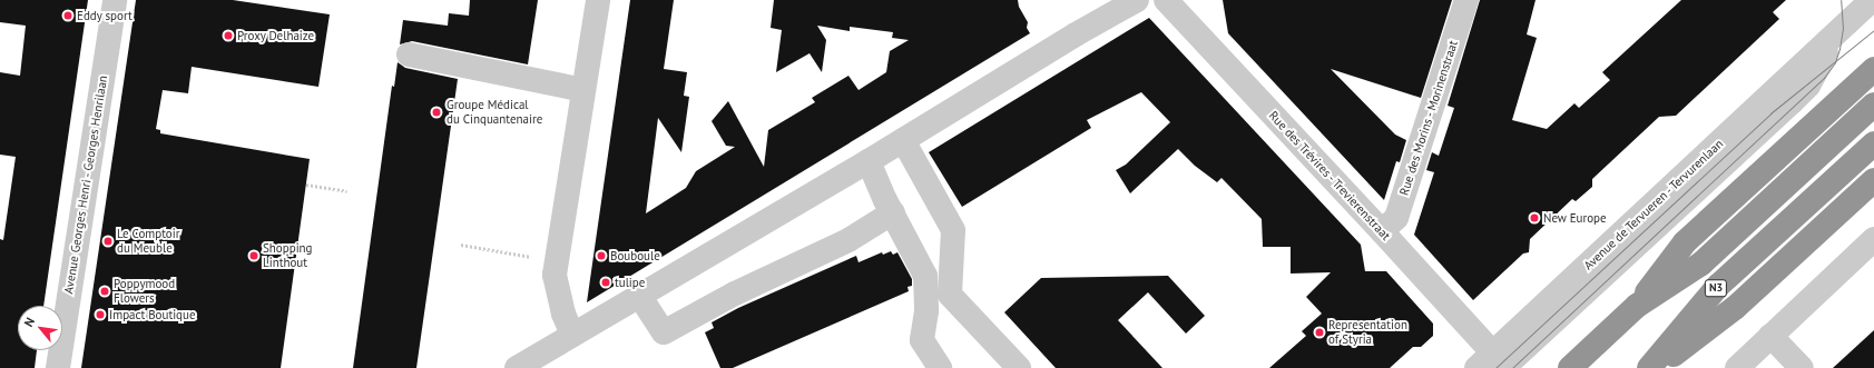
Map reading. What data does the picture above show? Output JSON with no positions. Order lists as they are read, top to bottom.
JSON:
{
  "streets": {
    "highway": ["N3"],
    "street": [
      "Rue des Morins - Morinenstraat",
      "Rue des Trévires - Trevierenstraat",
      "Avenue Georges Henri - Georges Henrilaan",
      "Avenue de Tervueren - Tervurenlaan"
    ]
  },
  "crossings": [
    ["Rue des Morins - Morinenstraat", "Rue des Trévires - Trevierenstraat"],
    ["Rue des Trévires - Trevierenstraat", "Avenue de Tervueren - Tervurenlaan"]
  ],
  "places": [
    "Eddy sport",
    "Proxy Delhaize",
    "Groupe Médical du Cinquantenaire",
    "New Europe",
    "Le Comptoir du Meuble",
    "Shopping Linthout",
    "Bouboule",
    "tulipe",
    "Poppymood Flowers",
    "Impact Boutique",
    "Representation of Styria"
  ],
  "north": "top left"
}
